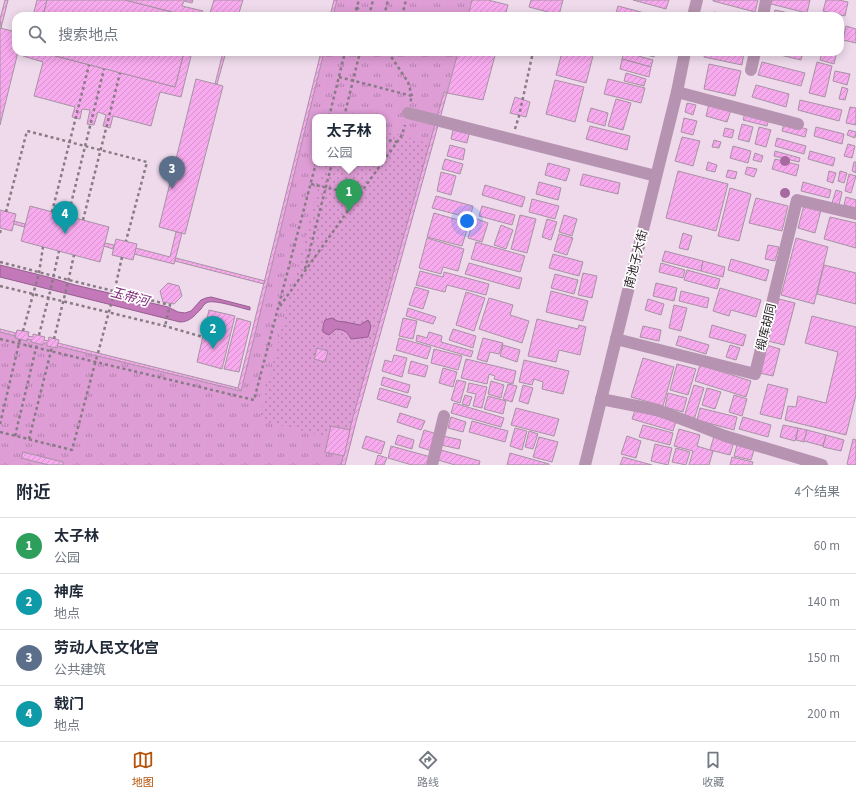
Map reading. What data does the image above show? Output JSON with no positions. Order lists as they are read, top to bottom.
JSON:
{
  "streets": {
    "street": ["南池子大街", "缎库胡同"]
  },
  "crossings": [
    ["南池子大街", "缎库胡同"]
  ],
  "water": ["玉带河"],
  "page": {
    "search": "搜索地点",
    "popup": ["太子林", "公园"],
    "pins": [
      "3",
      "1",
      "4",
      "2"
    ],
    "heading": ["附近", "4个结果"],
    "list": [
      {
        "mark": "1",
        "name": "太子林",
        "note": "公园",
        "value": "60 m"
      },
      {
        "mark": "2",
        "name": "神库",
        "note": "地点",
        "value": "140 m"
      },
      {
        "mark": "3",
        "name": "劳动人民文化宫",
        "note": "公共建筑",
        "value": "150 m"
      },
      {
        "mark": "4",
        "name": "戟门",
        "note": "地点",
        "value": "200 m"
      }
    ],
    "nav": ["地图", "路线", "收藏"]
  }
}
